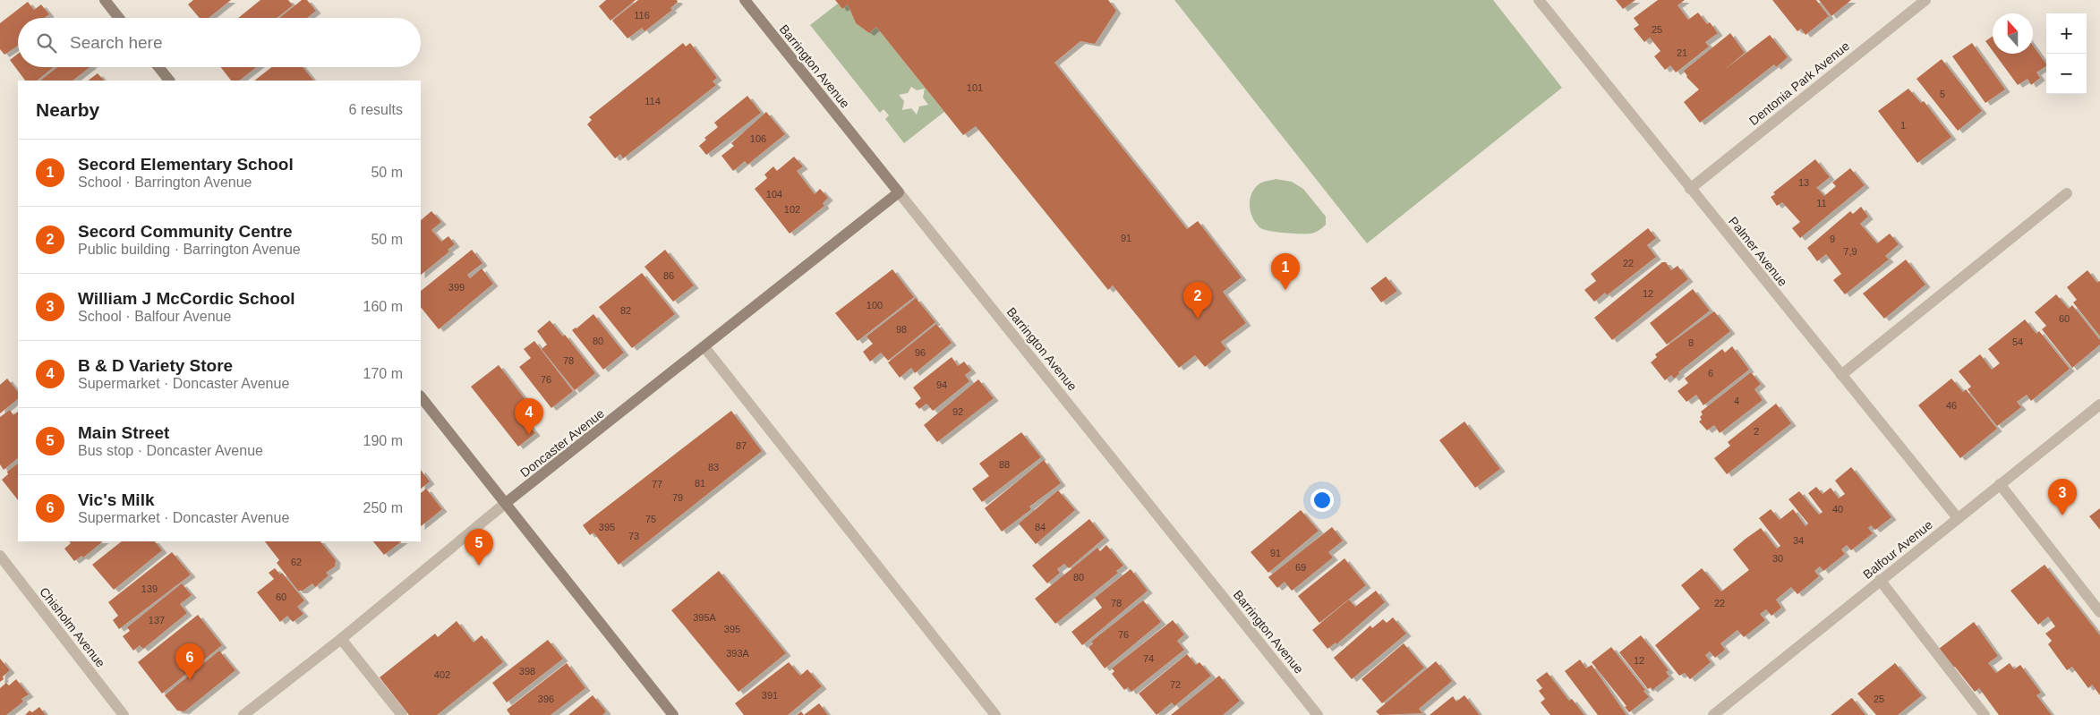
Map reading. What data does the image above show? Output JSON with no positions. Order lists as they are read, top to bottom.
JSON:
{
  "streets": {
    "street": [
      "Barrington Avenue",
      "Dentonia Park Avenue",
      "Palmer Avenue",
      "Doncaster Avenue",
      "Balfour Avenue",
      "Chisholm Avenue"
    ]
  },
  "crossings": [
    ["Barrington Avenue", "Doncaster Avenue"],
    ["Dentonia Park Avenue", "Palmer Avenue"],
    ["Palmer Avenue", "Balfour Avenue"]
  ],
  "house_numbers": [
    "116",
    "25",
    "21",
    "101",
    "5",
    "114",
    "1",
    "106",
    "13",
    "104",
    "11",
    "102",
    "91",
    "9",
    "7,9",
    "22",
    "86",
    "399",
    "12",
    "100",
    "82",
    "60",
    "98",
    "80",
    "54",
    "8",
    "96",
    "78",
    "6",
    "76",
    "94",
    "4",
    "46",
    "92",
    "2",
    "87",
    "88",
    "83",
    "81",
    "77",
    "79",
    "40",
    "75",
    "395",
    "84",
    "73",
    "34",
    "91",
    "30",
    "62",
    "69",
    "80",
    "139",
    "60",
    "78",
    "22",
    "395A",
    "137",
    "395",
    "76",
    "393A",
    "74",
    "12",
    "398",
    "402",
    "72",
    "391",
    "396",
    "25"
  ],
  "north": "top",
  "page": {
    "map_buttons": ["+", "−"],
    "search": "Search here",
    "heading": ["Nearby", "6 results"],
    "list": [
      {
        "mark": "1",
        "name": "Secord Elementary School",
        "note": "School · Barrington Avenue",
        "value": "50 m"
      },
      {
        "mark": "2",
        "name": "Secord Community Centre",
        "note": "Public building · Barrington Avenue",
        "value": "50 m"
      },
      {
        "mark": "3",
        "name": "William J McCordic School",
        "note": "School · Balfour Avenue",
        "value": "160 m"
      },
      {
        "mark": "4",
        "name": "B & D Variety Store",
        "note": "Supermarket · Doncaster Avenue",
        "value": "170 m"
      },
      {
        "mark": "5",
        "name": "Main Street",
        "note": "Bus stop · Doncaster Avenue",
        "value": "190 m"
      },
      {
        "mark": "6",
        "name": "Vic's Milk",
        "note": "Supermarket · Doncaster Avenue",
        "value": "250 m"
      }
    ],
    "pins": [
      "1",
      "2",
      "4",
      "3",
      "5",
      "6"
    ]
  }
}
